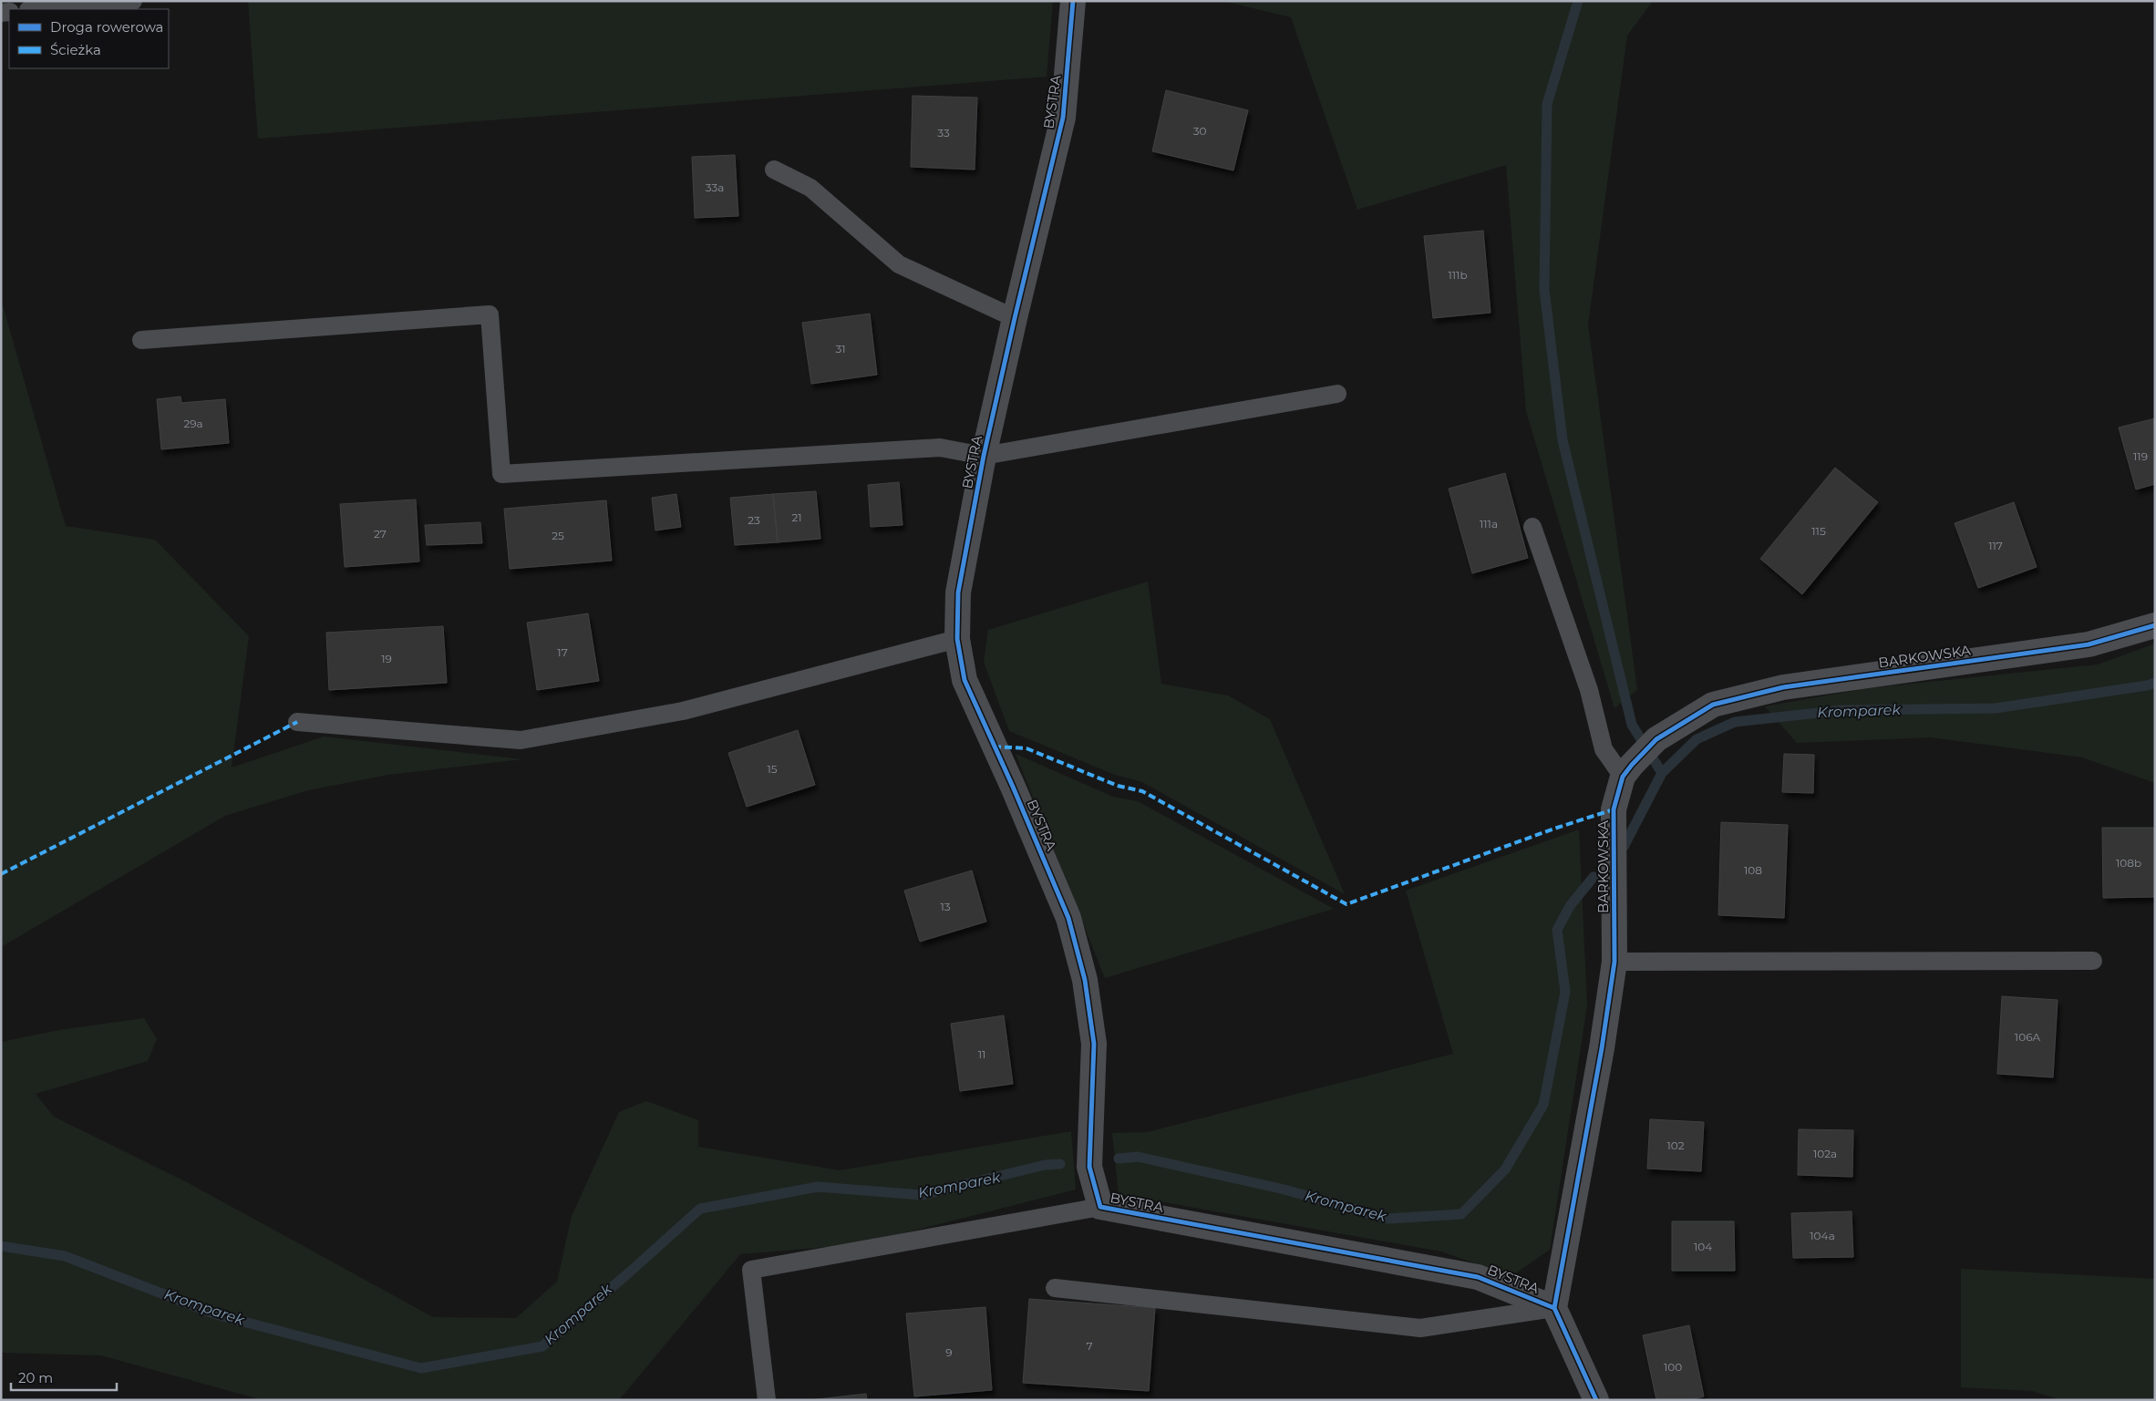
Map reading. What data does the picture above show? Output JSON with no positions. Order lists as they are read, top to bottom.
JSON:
{
  "streets": {
    "street": ["BYSTRA", "BARKOWSKA"]
  },
  "crossings": [
    ["BYSTRA", "BARKOWSKA"]
  ],
  "water": ["Kromparek"],
  "house_numbers": [
    "30",
    "33",
    "33a",
    "111b",
    "31",
    "29a",
    "119",
    "21",
    "23",
    "111a",
    "115",
    "27",
    "25",
    "117",
    "17",
    "19",
    "15",
    "108b",
    "108",
    "13",
    "106A",
    "11",
    "102",
    "102a",
    "104a",
    "104",
    "7",
    "9",
    "100"
  ],
  "legend": ["Droga rowerowa", "Ścieżka"],
  "scale_bar": "20 m"
}
